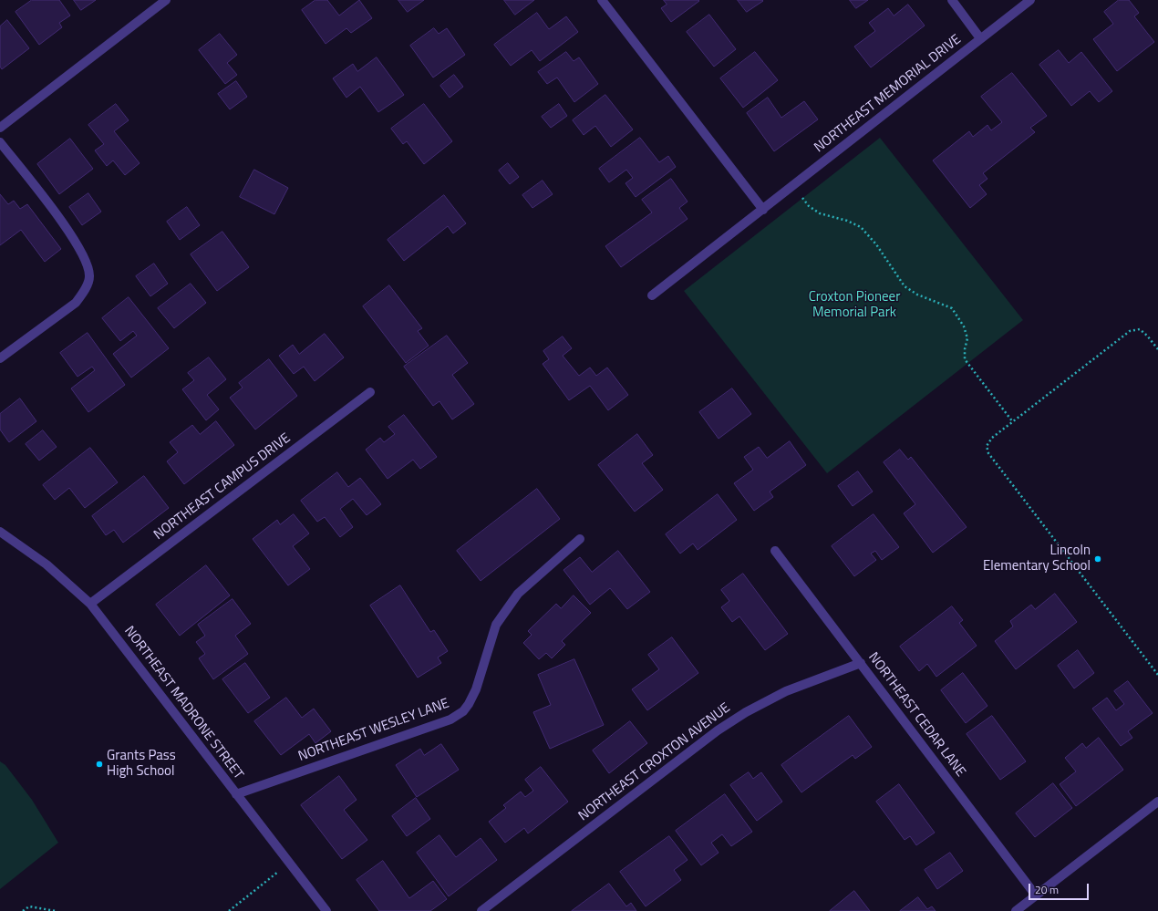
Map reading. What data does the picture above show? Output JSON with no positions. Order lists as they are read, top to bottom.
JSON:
{
  "streets": {
    "street": [
      "NORTHEAST MEMORIAL DRIVE",
      "NORTHEAST CAMPUS DRIVE",
      "NORTHEAST MADRONE STREET",
      "NORTHEAST CEDAR LANE",
      "NORTHEAST WESLEY LANE",
      "NORTHEAST CROXTON AVENUE"
    ]
  },
  "crossings": [
    ["NORTHEAST CAMPUS DRIVE", "NORTHEAST MADRONE STREET"],
    ["NORTHEAST MADRONE STREET", "NORTHEAST WESLEY LANE"],
    ["NORTHEAST CEDAR LANE", "NORTHEAST CROXTON AVENUE"]
  ],
  "parks": ["Croxton Pioneer Memorial Park"],
  "places": ["Lincoln Elementary School", "Grants Pass High School"],
  "scale_bar": "20 m"
}
